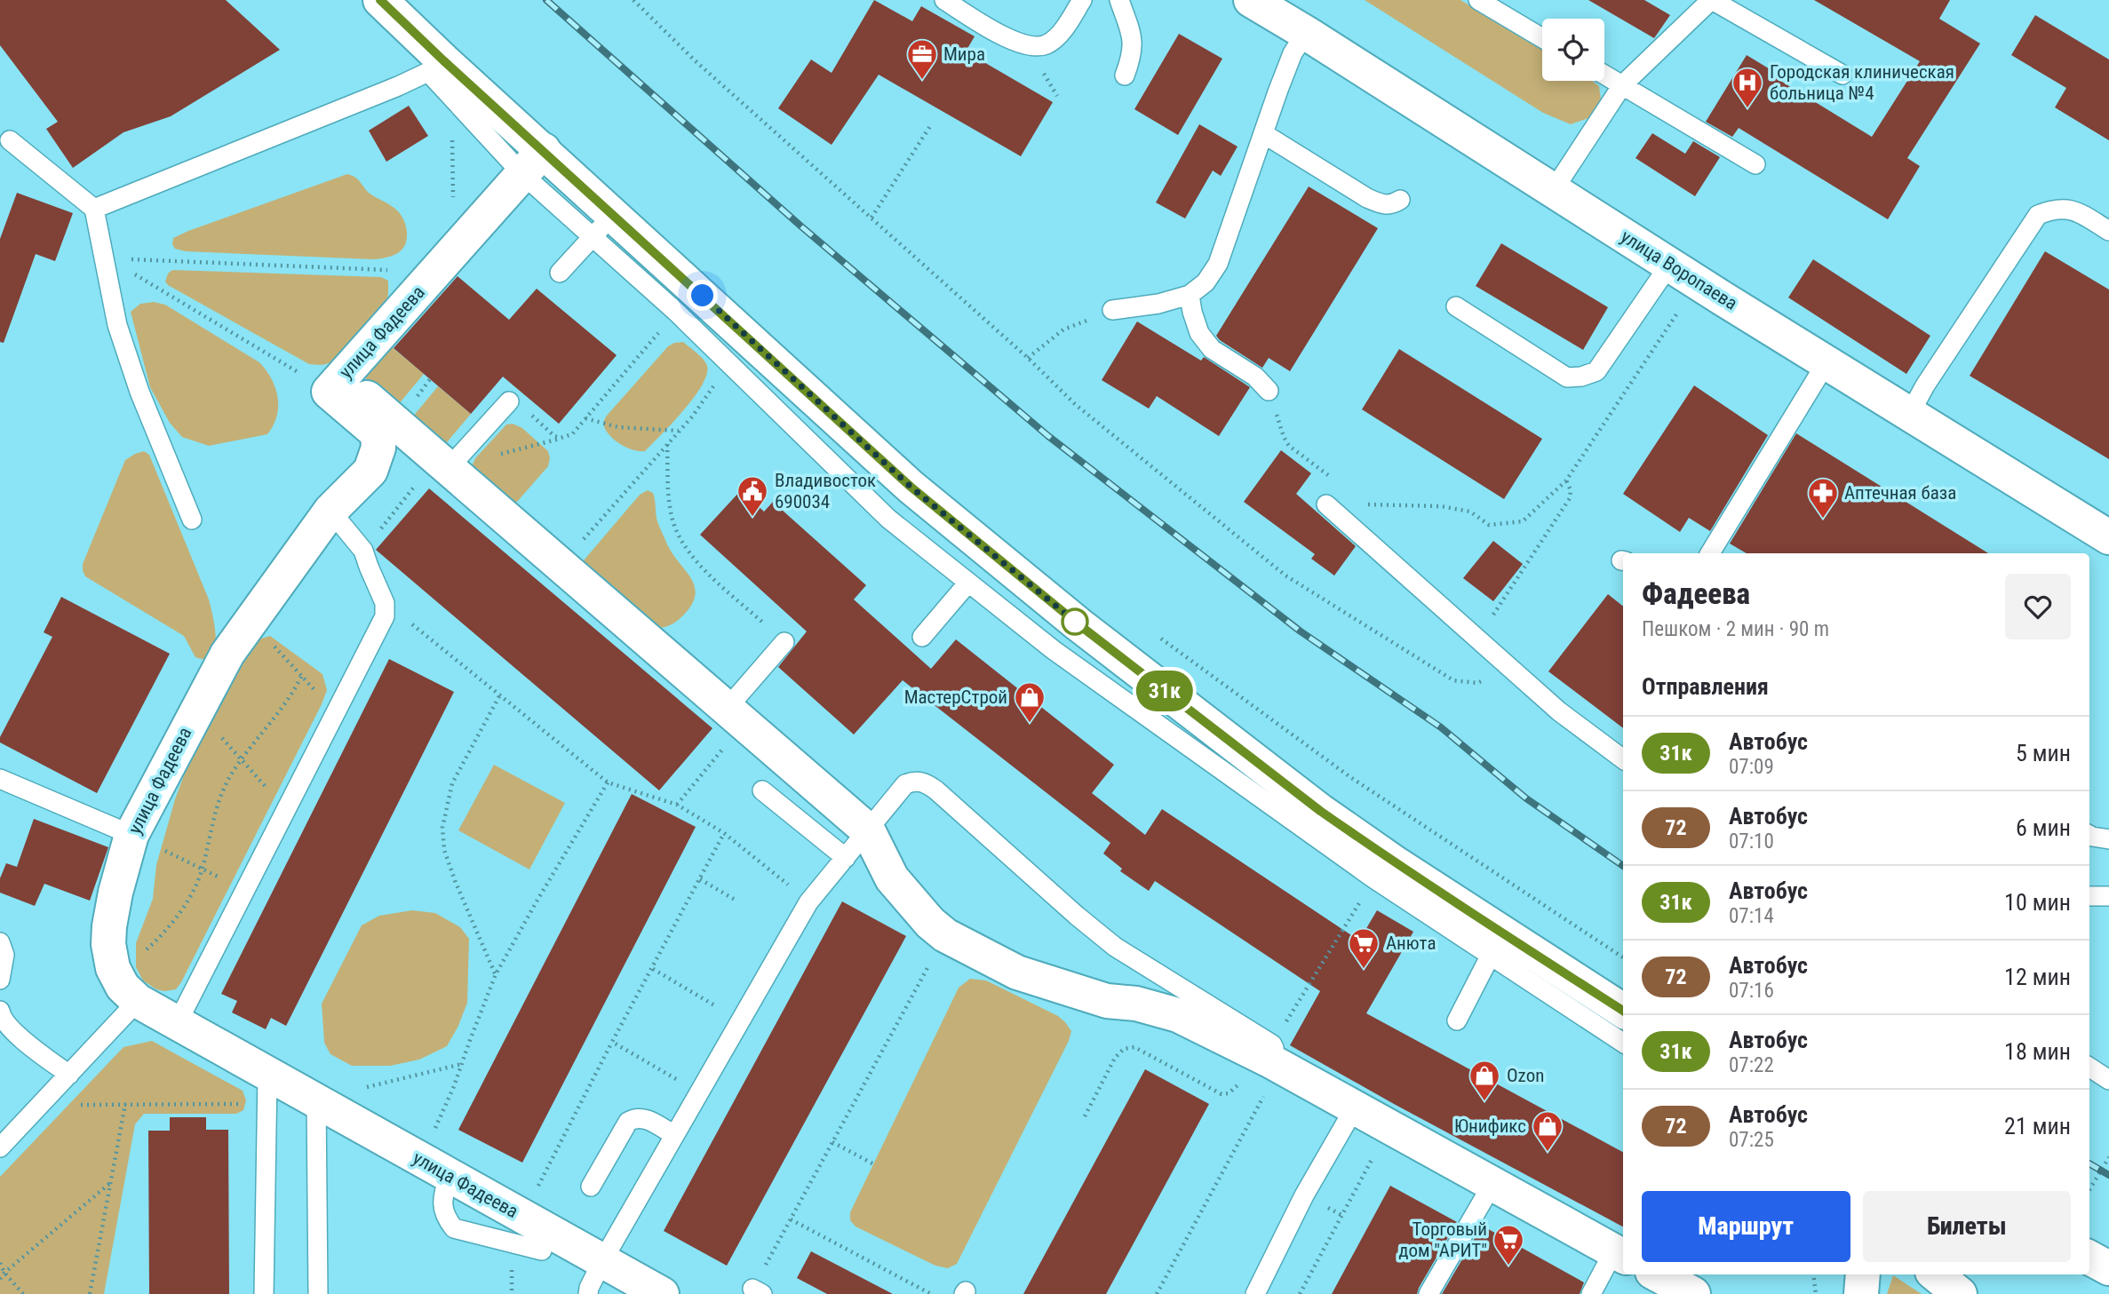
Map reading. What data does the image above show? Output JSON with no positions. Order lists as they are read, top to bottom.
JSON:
{
  "streets": {
    "street": ["улица Воропаева", "улица Фадеева"]
  },
  "places": {
    "office": ["Мира"],
    "hospital": ["Городская клиническая больница №4"],
    "public building": ["Владивосток 690034"],
    "pharmacy": ["Аптечная база"],
    "shop": ["МастерСтрой", "Ozon", "Юнификс"],
    "supermarket": ["Анюта", "Торговый дом \"АРИТ\""]
  },
  "lines": ["bus line 31к"],
  "page": {
    "on_map": "31к",
    "heading": [
      ["Фадеева", "Пешком · 2 мин · 90 m"],
      "Отправления"
    ],
    "list": [
      {
        "mark": "31к",
        "name": "Автобус",
        "note": "07:09",
        "value": "5 мин"
      },
      {
        "mark": "72",
        "name": "Автобус",
        "note": "07:10",
        "value": "6 мин"
      },
      {
        "mark": "31к",
        "name": "Автобус",
        "note": "07:14",
        "value": "10 мин"
      },
      {
        "mark": "72",
        "name": "Автобус",
        "note": "07:16",
        "value": "12 мин"
      },
      {
        "mark": "31к",
        "name": "Автобус",
        "note": "07:22",
        "value": "18 мин"
      },
      {
        "mark": "72",
        "name": "Автобус",
        "note": "07:25",
        "value": "21 мин"
      }
    ],
    "buttons": ["Маршрут", "Билеты"]
  }
}
